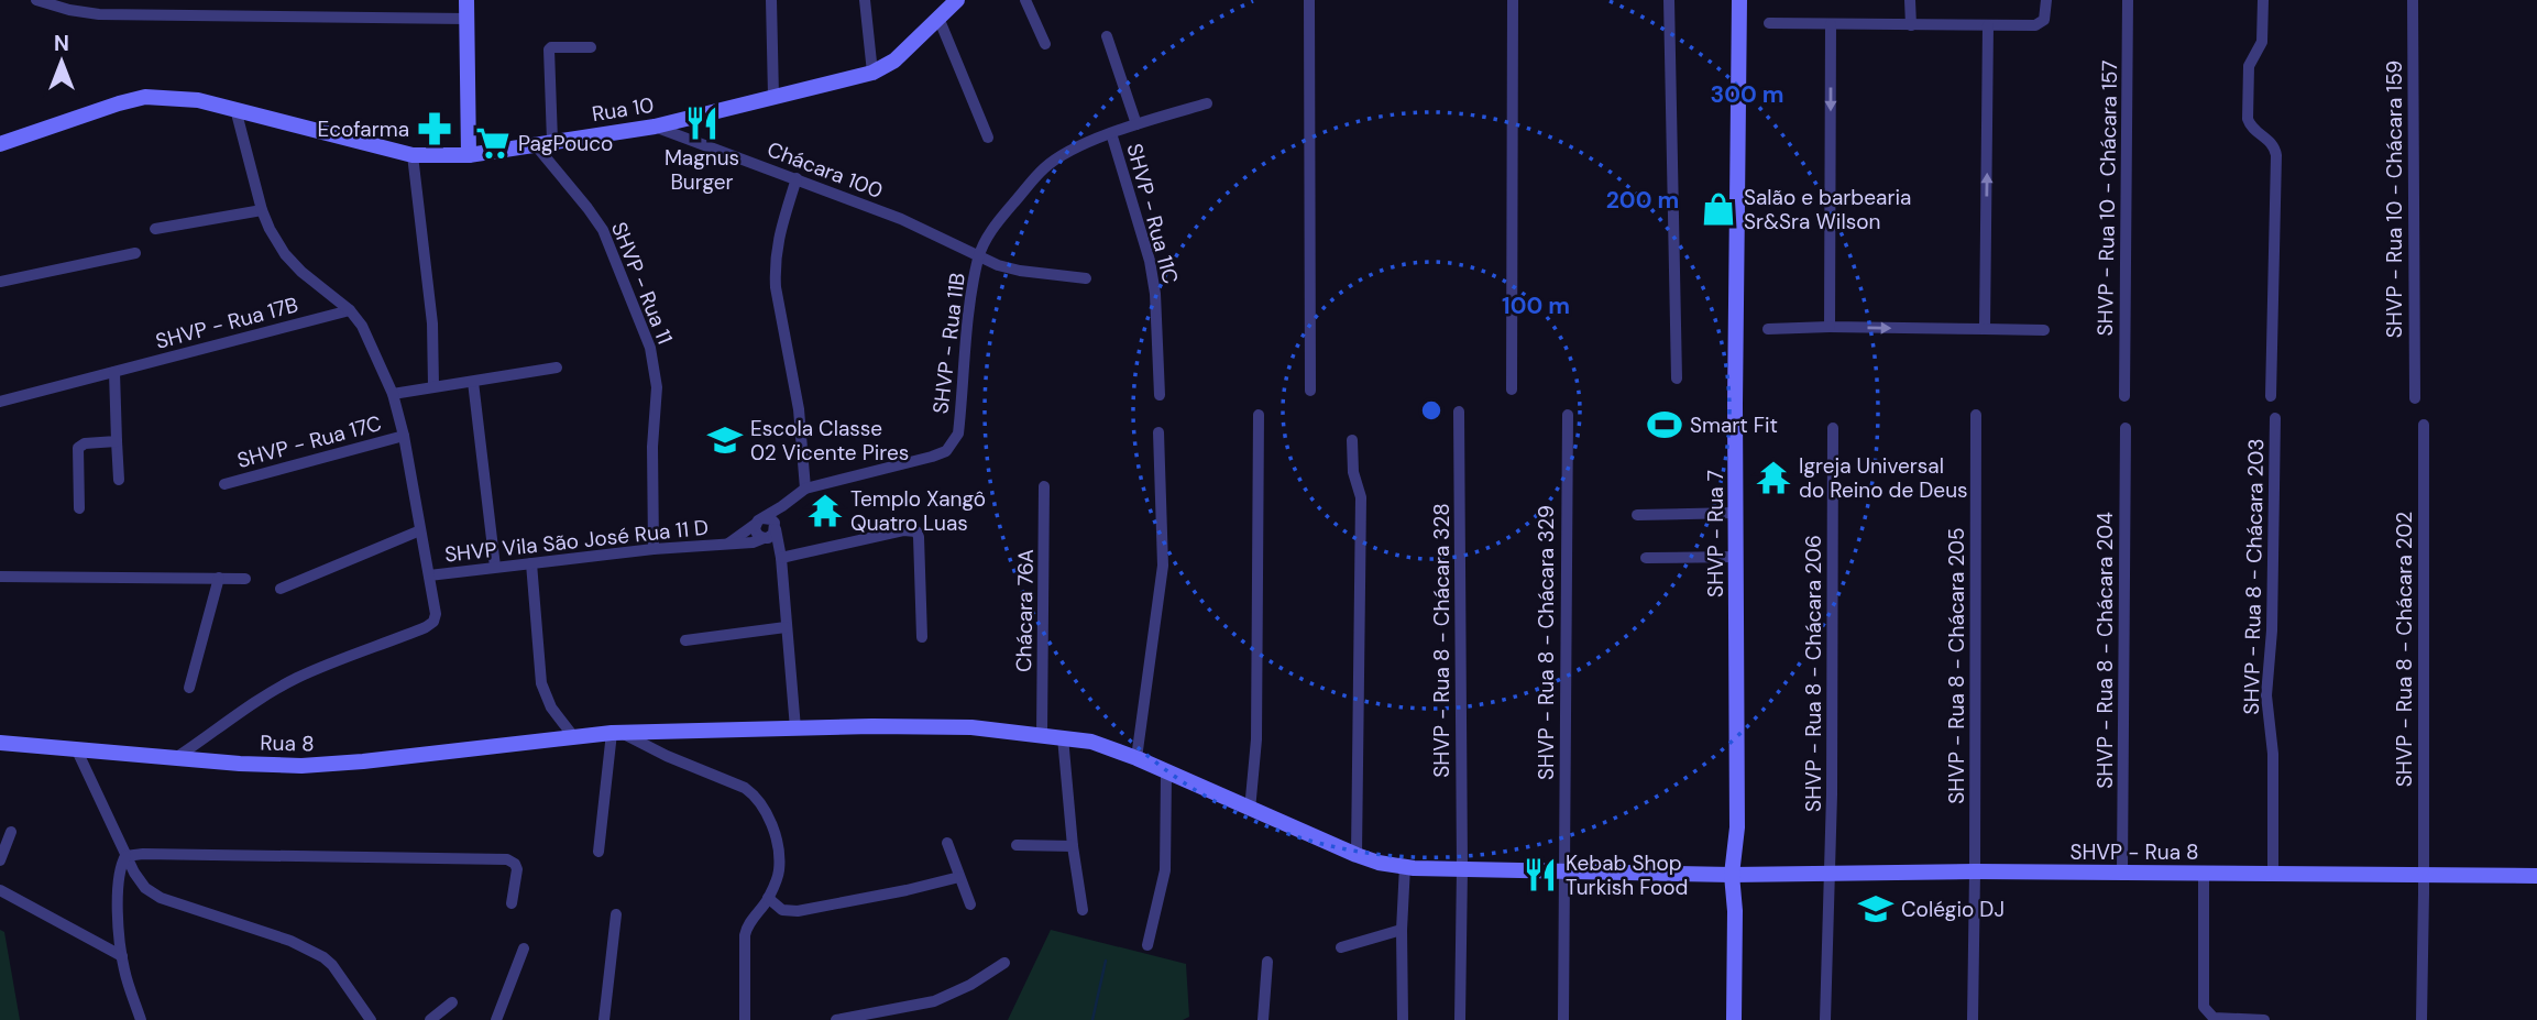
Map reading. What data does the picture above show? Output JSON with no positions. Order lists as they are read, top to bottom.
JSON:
{
  "streets": {
    "street": [
      "Rua 10",
      "Chácara 100",
      "SHVP - Rua 10 - Chácara 157",
      "SHVP - Rua 10 - Chácara 159",
      "SHVP - Rua 11C",
      "SHVP - Rua 11",
      "SHVP - Rua 17B",
      "SHVP - Rua 11B",
      "SHVP - Rua 17C",
      "SHVP - Rua 7",
      "SHVP Vila São José Rua 11 D",
      "SHVP - Rua 8 - Chácara 203",
      "Chácara 76A",
      "SHVP - Rua 8 - Chácara 328",
      "SHVP - Rua 8 - Chácara 329",
      "SHVP - Rua 8 - Chácara 202",
      "SHVP - Rua 8 - Chácara 204",
      "SHVP - Rua 8 - Chácara 205",
      "SHVP - Rua 8 - Chácara 206",
      "Rua 8",
      "SHVP - Rua 8"
    ]
  },
  "crossings": [
    ["Rua 10", "Chácara 100"],
    ["Rua 10", "SHVP - Rua 11"],
    ["Chácara 100", "SHVP - Rua 11B"],
    ["SHVP - Rua 11C", "SHVP - Rua 11B"],
    ["SHVP - Rua 11", "SHVP Vila São José Rua 11 D"],
    ["SHVP - Rua 11B", "SHVP Vila São José Rua 11 D"],
    ["SHVP - Rua 7", "SHVP - Rua 8"],
    ["SHVP - Rua 8 - Chácara 203", "SHVP - Rua 8"],
    ["Chácara 76A", "Rua 8"],
    ["SHVP - Rua 8 - Chácara 328", "SHVP - Rua 8"],
    ["SHVP - Rua 8 - Chácara 329", "SHVP - Rua 8"],
    ["SHVP - Rua 8 - Chácara 202", "SHVP - Rua 8"],
    ["SHVP - Rua 8 - Chácara 204", "SHVP - Rua 8"],
    ["SHVP - Rua 8 - Chácara 205", "SHVP - Rua 8"],
    ["SHVP - Rua 8 - Chácara 206", "SHVP - Rua 8"],
    ["Rua 8", "SHVP - Rua 8"]
  ],
  "places": {
    "restaurant": ["Magnus Burger", "Kebab Shop Turkish Food"],
    "pharmacy": ["Ecofarma"],
    "supermarket": ["PagPouco"],
    "shop": ["Salão e barbearia Sr&Sra Wilson"],
    "sports": ["Smart Fit"],
    "school or university": ["Escola Classe 02 Vicente Pires", "Colégio DJ"],
    "temple": ["Igreja Universal do Reino de Deus", "Templo Xangô Quatro Luas"]
  },
  "north": "top",
  "rings": ["300 m", "200 m", "100 m"]
}
